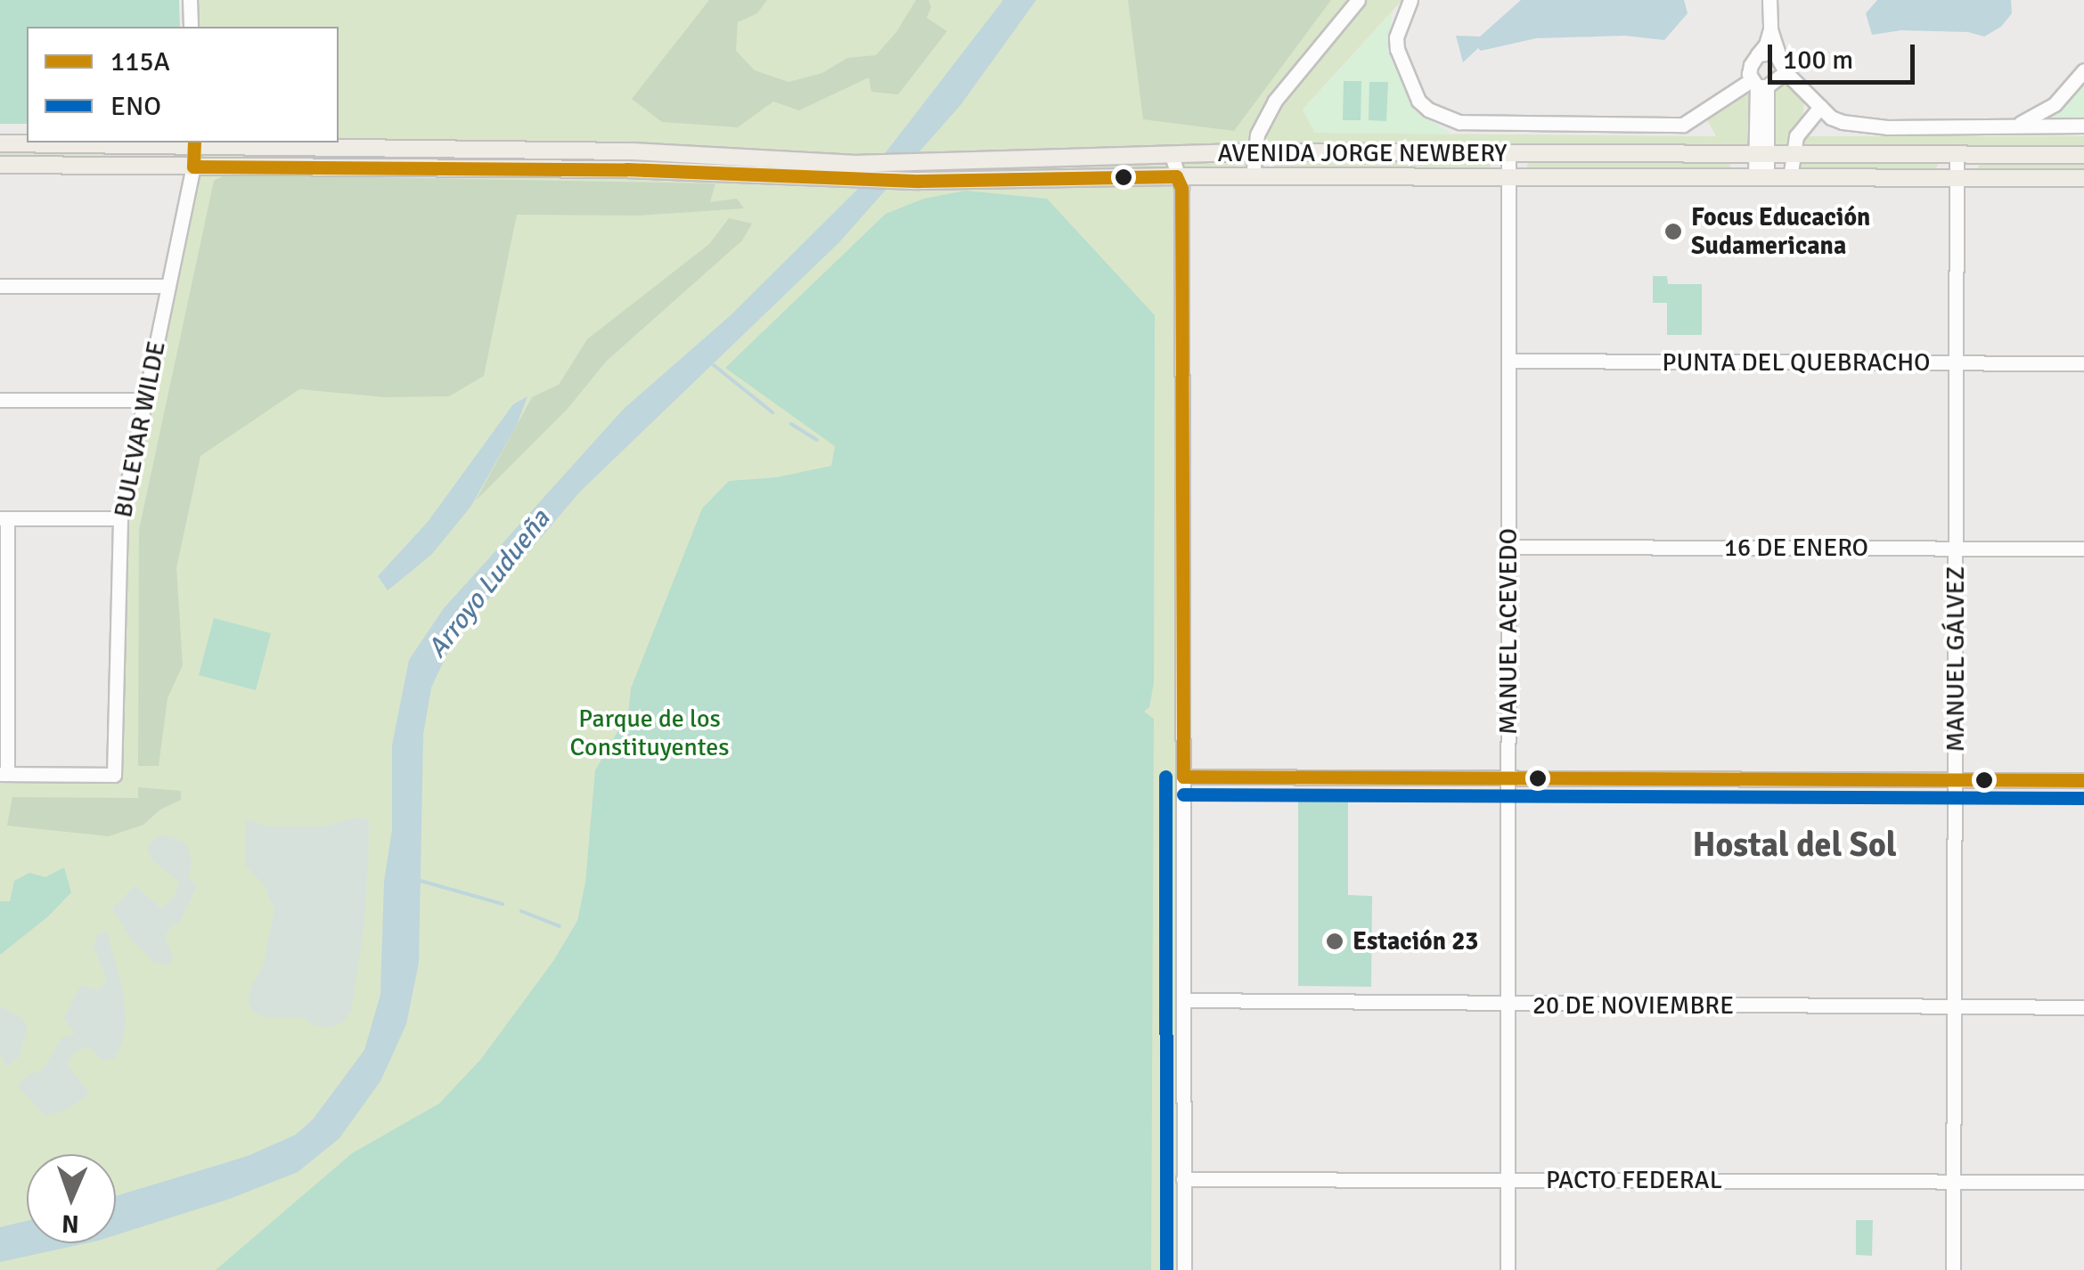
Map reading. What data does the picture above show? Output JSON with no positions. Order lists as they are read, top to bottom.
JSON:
{
  "streets": {
    "main road": ["AVENIDA JORGE NEWBERY"],
    "street": [
      "PUNTA DEL QUEBRACHO",
      "BULEVAR WILDE",
      "16 DE ENERO",
      "MANUEL ACEVEDO",
      "MANUEL GÁLVEZ",
      "20 DE NOVIEMBRE",
      "PACTO FEDERAL"
    ]
  },
  "crossings": [
    ["AVENIDA JORGE NEWBERY", "BULEVAR WILDE"],
    ["AVENIDA JORGE NEWBERY", "MANUEL ACEVEDO"],
    ["AVENIDA JORGE NEWBERY", "MANUEL GÁLVEZ"],
    ["PUNTA DEL QUEBRACHO", "MANUEL ACEVEDO"],
    ["PUNTA DEL QUEBRACHO", "MANUEL GÁLVEZ"],
    ["16 DE ENERO", "MANUEL ACEVEDO"],
    ["16 DE ENERO", "MANUEL GÁLVEZ"],
    ["MANUEL ACEVEDO", "20 DE NOVIEMBRE"],
    ["MANUEL ACEVEDO", "PACTO FEDERAL"],
    ["MANUEL GÁLVEZ", "20 DE NOVIEMBRE"],
    ["MANUEL GÁLVEZ", "PACTO FEDERAL"]
  ],
  "districts": ["Hostal del Sol"],
  "water": ["Arroyo Ludueña"],
  "parks": ["Parque de los Constituyentes"],
  "places": ["Focus Educación Sudamericana", "Estación 23"],
  "lines": ["transit line 115A", "transit line ENO"],
  "legend": ["115A", "ENO"],
  "scale_bar": "100 m",
  "north": "bottom"
}
